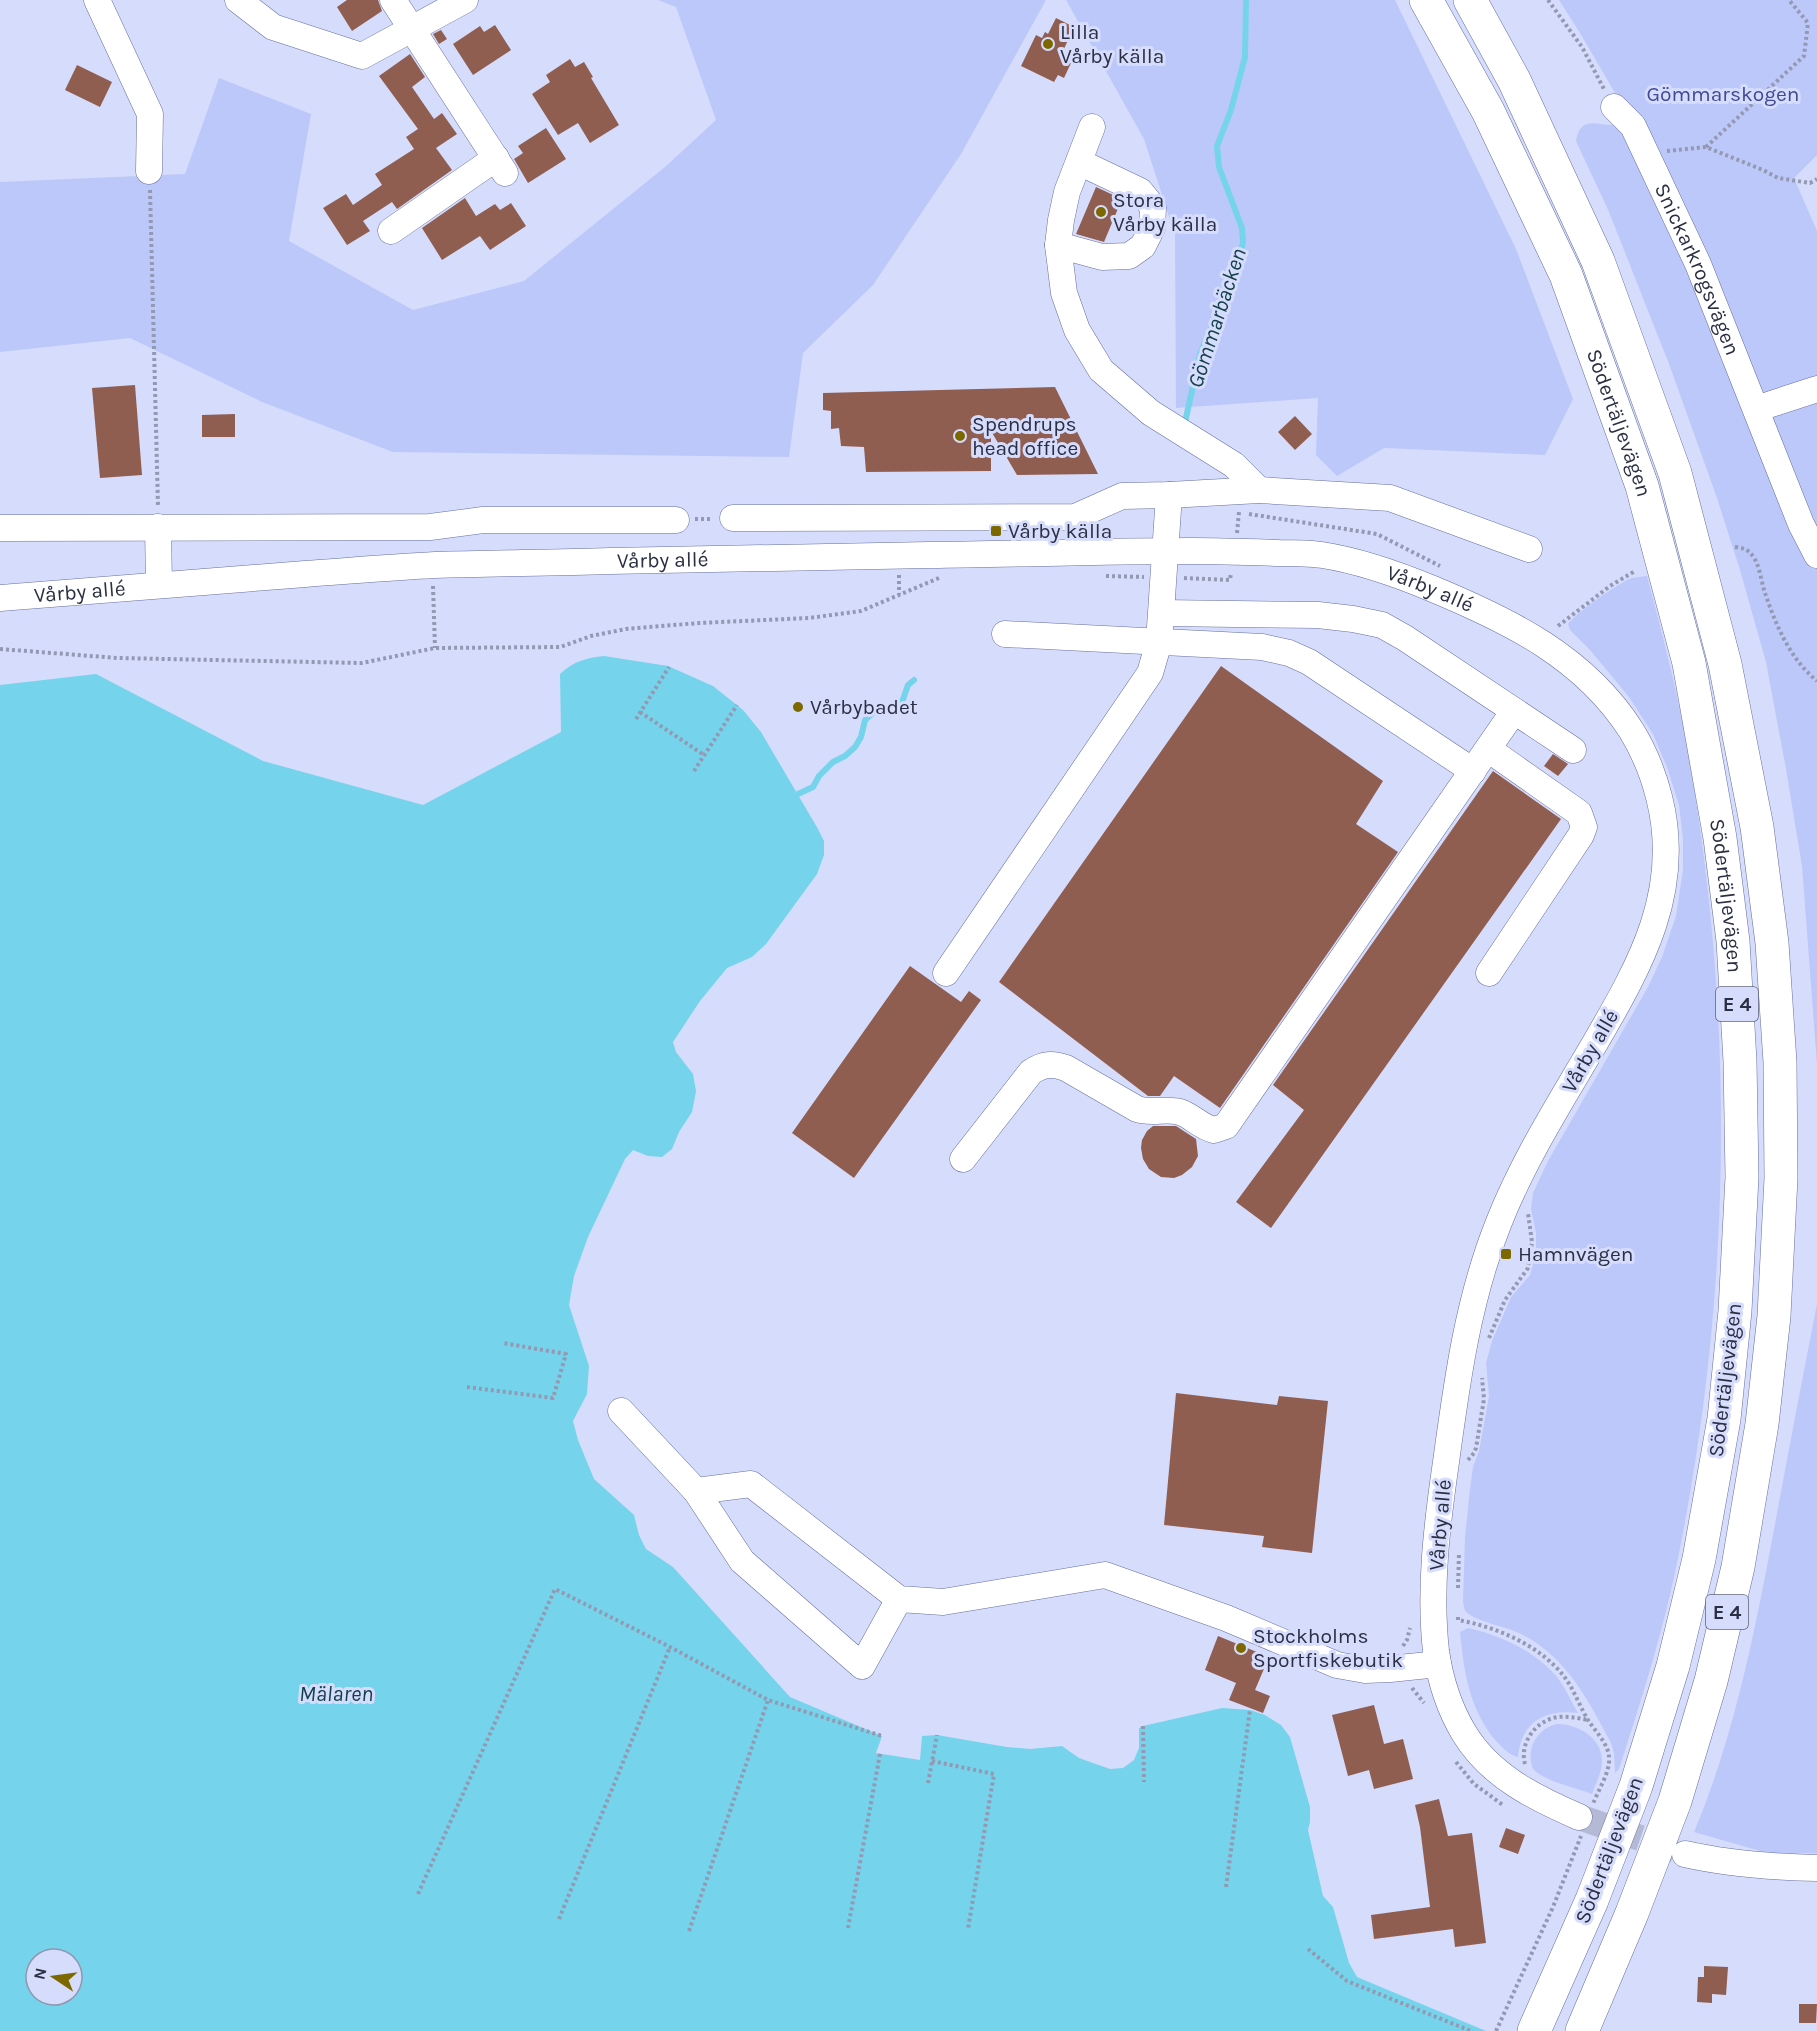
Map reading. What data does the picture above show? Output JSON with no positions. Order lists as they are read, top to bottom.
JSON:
{
  "streets": {
    "highway": ["Södertäljevägen", "E 4"],
    "street": ["Snickarkrogsvägen", "Vårby allé"]
  },
  "water": ["Gömmarbäcken", "Mälaren"],
  "parks": ["Gömmarskogen"],
  "places": {
    "other": [
      "Lilla Vårby källa",
      "Stora Vårby källa",
      "Spendrups head office",
      "Vårbybadet",
      "Stockholms Sportfiskebutik"
    ],
    "transit": ["Vårby källa", "Hamnvägen"]
  },
  "north": "left"
}
